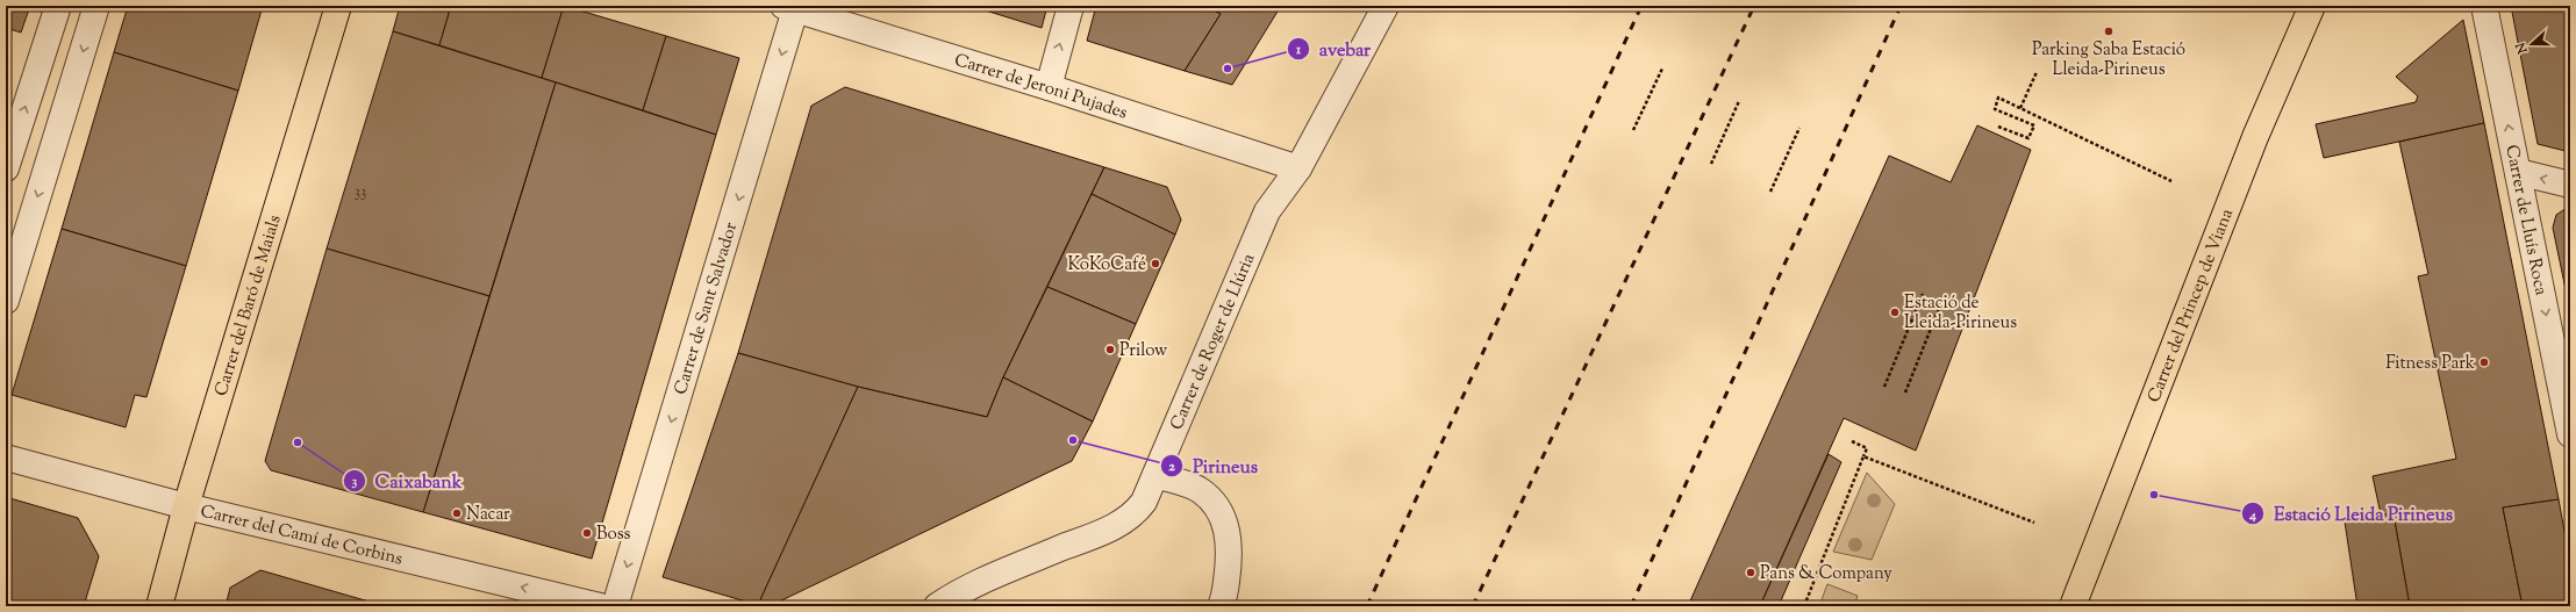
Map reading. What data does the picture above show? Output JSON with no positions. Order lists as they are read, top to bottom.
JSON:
{
  "streets": {
    "main road": ["Carrer del Baró de Maials", "Carrer del Princep de Viana"],
    "street": [
      "Carrer de Jeroni Pujades",
      "Carrer de Lluís Roca",
      "Carrer de Sant Salvador",
      "Carrer de Roger de Llúria",
      "Carrer del Camí de Corbins"
    ]
  },
  "crossings": [
    ["Carrer de Jeroni Pujades", "Carrer de Sant Salvador"],
    ["Carrer de Jeroni Pujades", "Carrer de Roger de Llúria"],
    ["Carrer del Baró de Maials", "Carrer del Camí de Corbins"]
  ],
  "one_way": ["Carrer de Sant Salvador", "Carrer del Camí de Corbins"],
  "places": [
    "Parking Saba Estació Lleida-Pirineus",
    "avebar",
    "KoKoCafé",
    "Estació de Lleida-Pirineus",
    "Prilow",
    "Fitness Park",
    "Pirineus",
    "Caixabank",
    "Estació Lleida Pirineus",
    "Nacar",
    "Boss",
    "Pans & Company"
  ],
  "house_numbers": ["33"],
  "north": "left"
}
